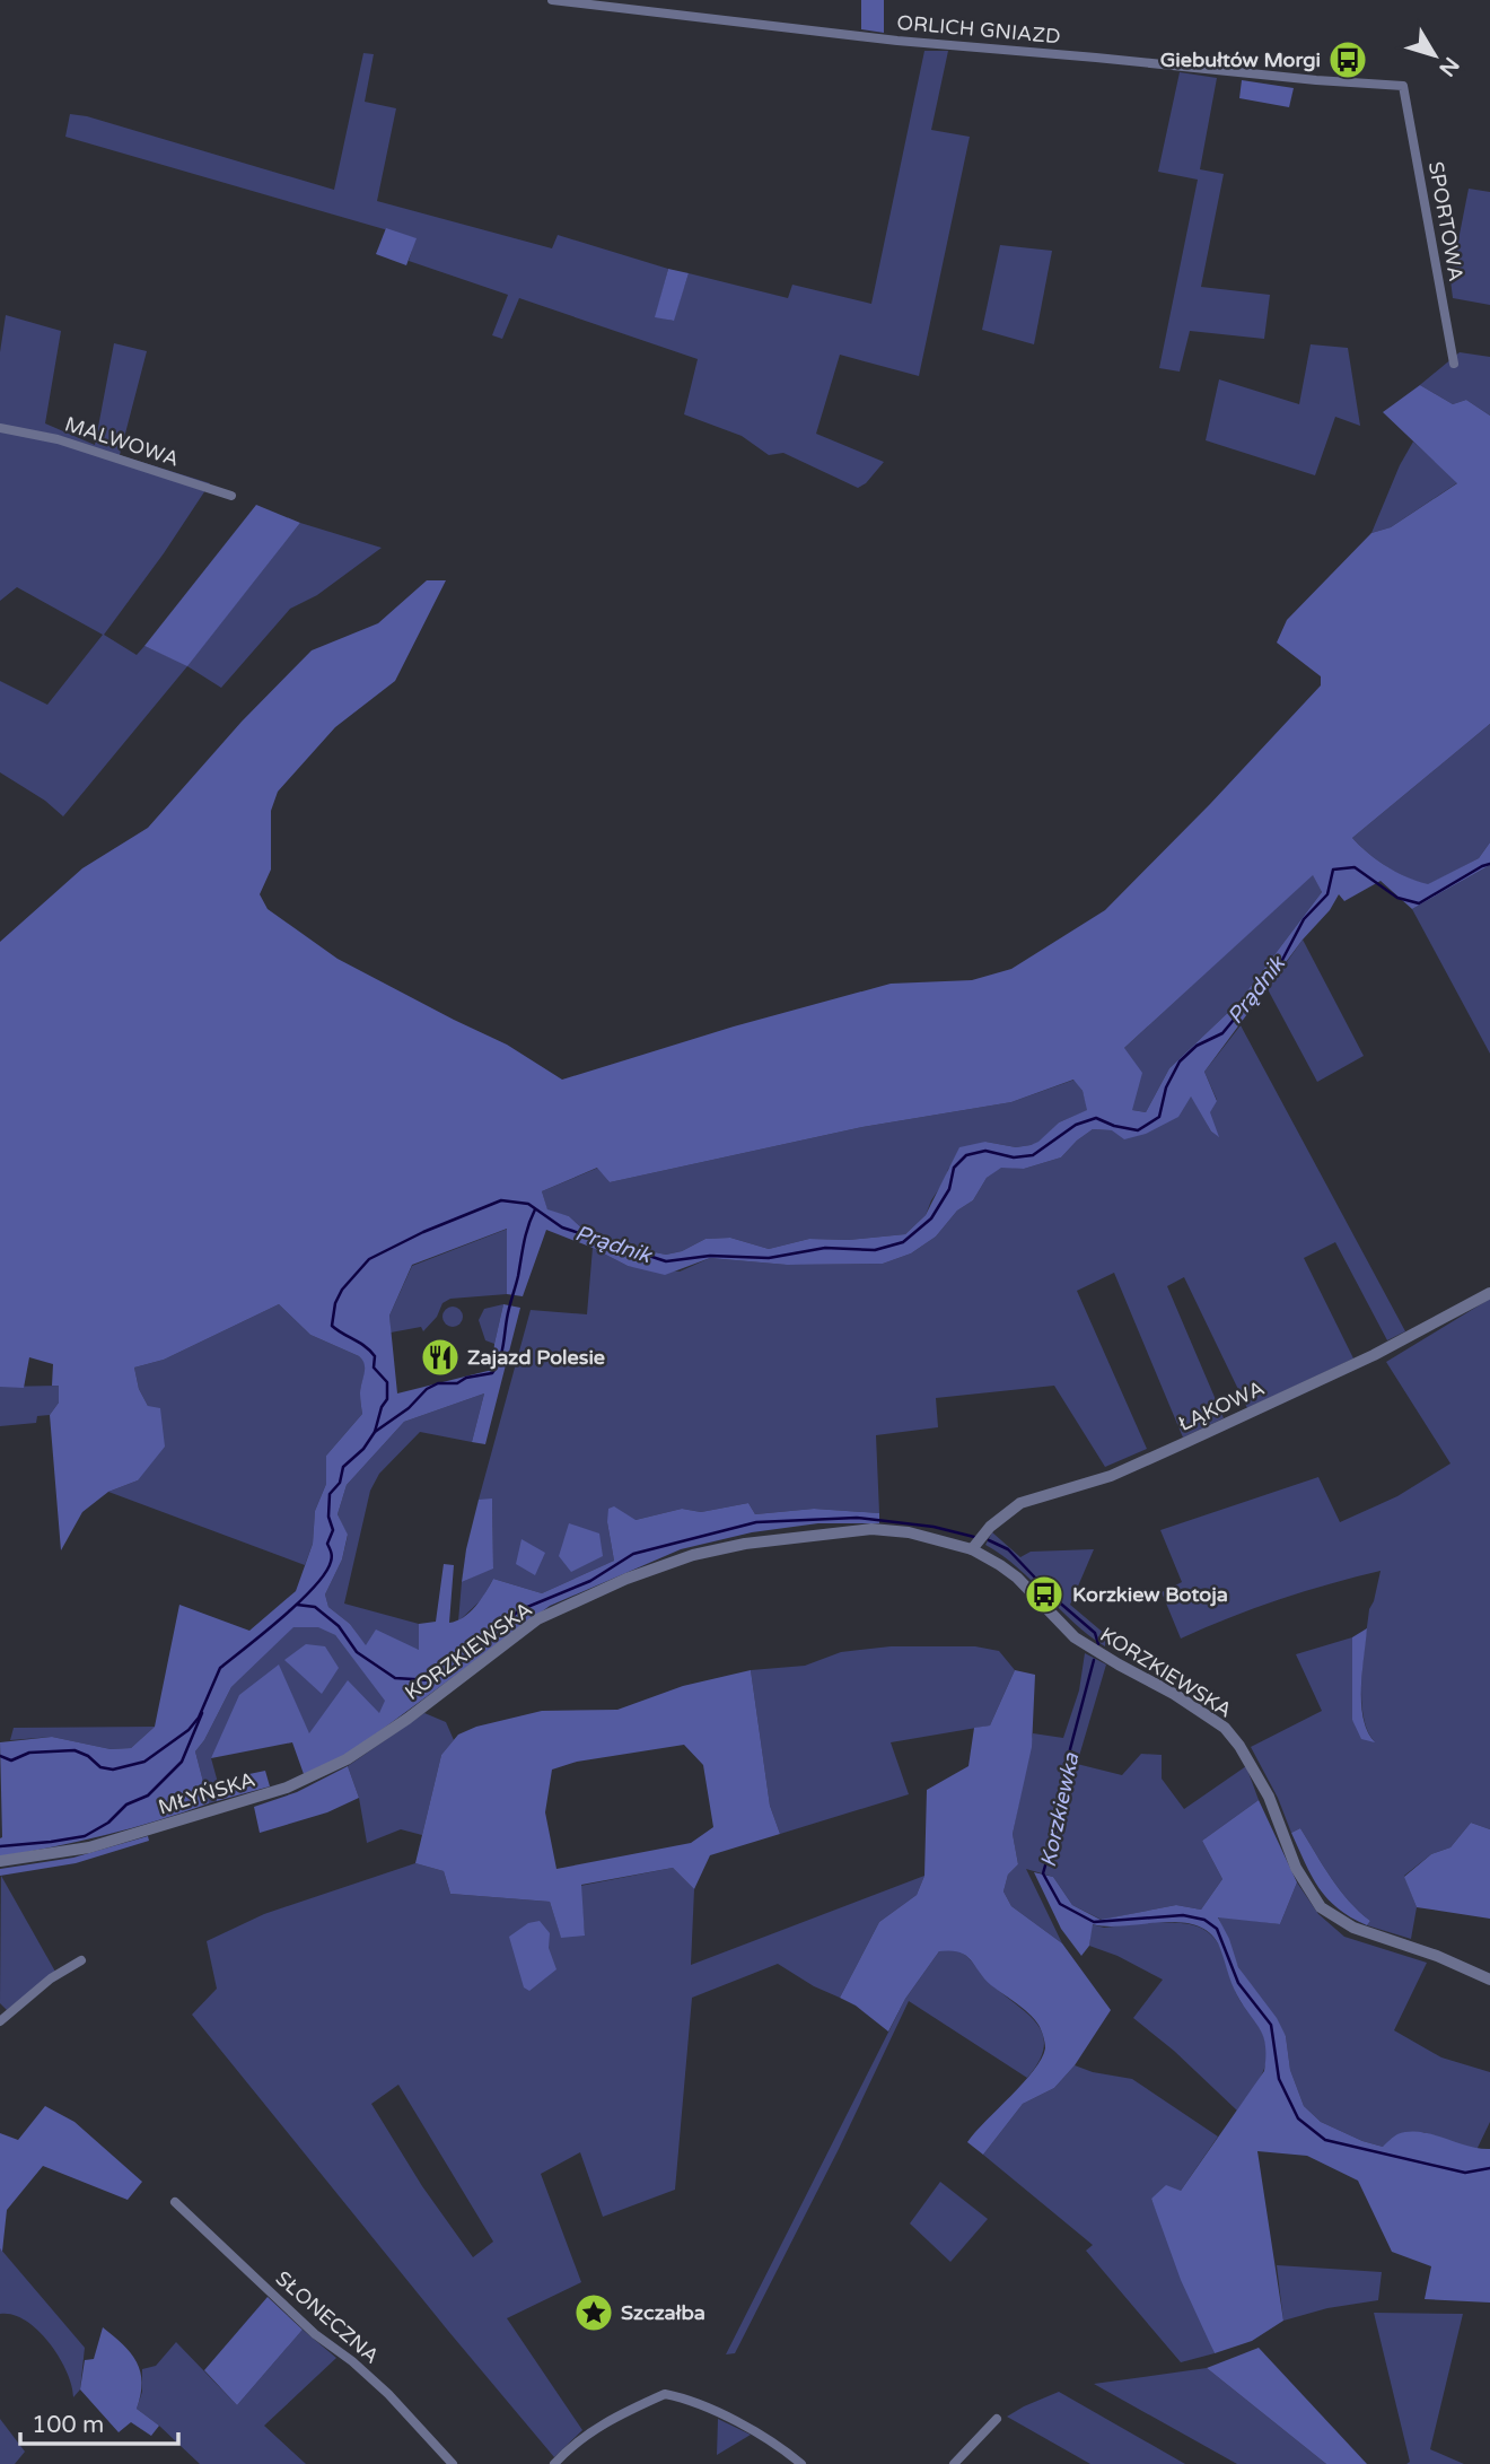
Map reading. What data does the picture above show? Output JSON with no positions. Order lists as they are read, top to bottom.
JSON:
{
  "streets": {
    "street": [
      "ORLICH GNIAZD",
      "SPORTOWA",
      "MALWOWA",
      "ŁĄKOWA",
      "KORZKIEWSKA",
      "MŁYŃSKA",
      "SŁONECZNA"
    ]
  },
  "crossings": [
    ["ORLICH GNIAZD", "SPORTOWA"],
    ["ŁĄKOWA", "KORZKIEWSKA"],
    ["KORZKIEWSKA", "MŁYŃSKA"]
  ],
  "water": ["Prądnik", "Korzkiewka"],
  "places": {
    "bus stop": ["Giebułtów Morgi", "Korzkiew Botoja"],
    "restaurant": ["Zajazd Polesie"],
    "place": ["Szczałba"]
  },
  "scale_bar": "100 m",
  "north": "bottom right"
}
